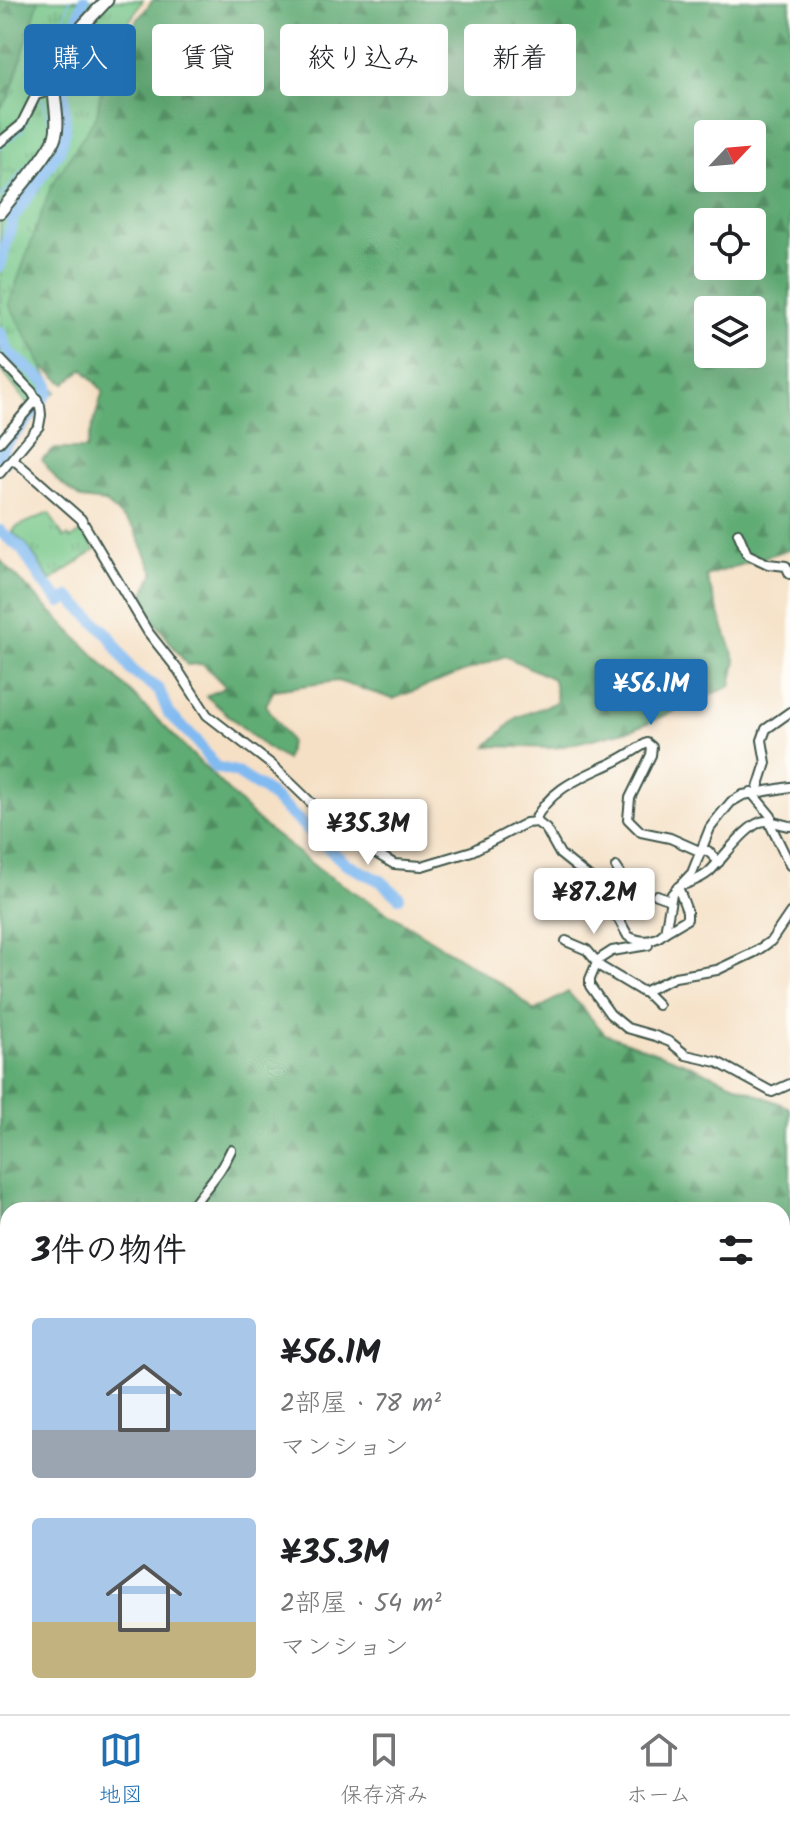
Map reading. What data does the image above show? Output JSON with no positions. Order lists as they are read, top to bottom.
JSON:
{
  "north": "top right",
  "page": {
    "chip": [
      "購入",
      "賃貸",
      "絞り込み",
      "新着"
    ],
    "price": ["¥56.1M", "¥35.3M", "¥87.2M"],
    "heading": "3件の物件",
    "list": [
      {
        "name": "¥56.1M",
        "note": "2部屋 · 78 m² · マンション"
      },
      {
        "name": "¥35.3M",
        "note": "2部屋 · 54 m² · マンション"
      }
    ],
    "tabs": ["地図", "保存済み", "ホーム"]
  }
}
